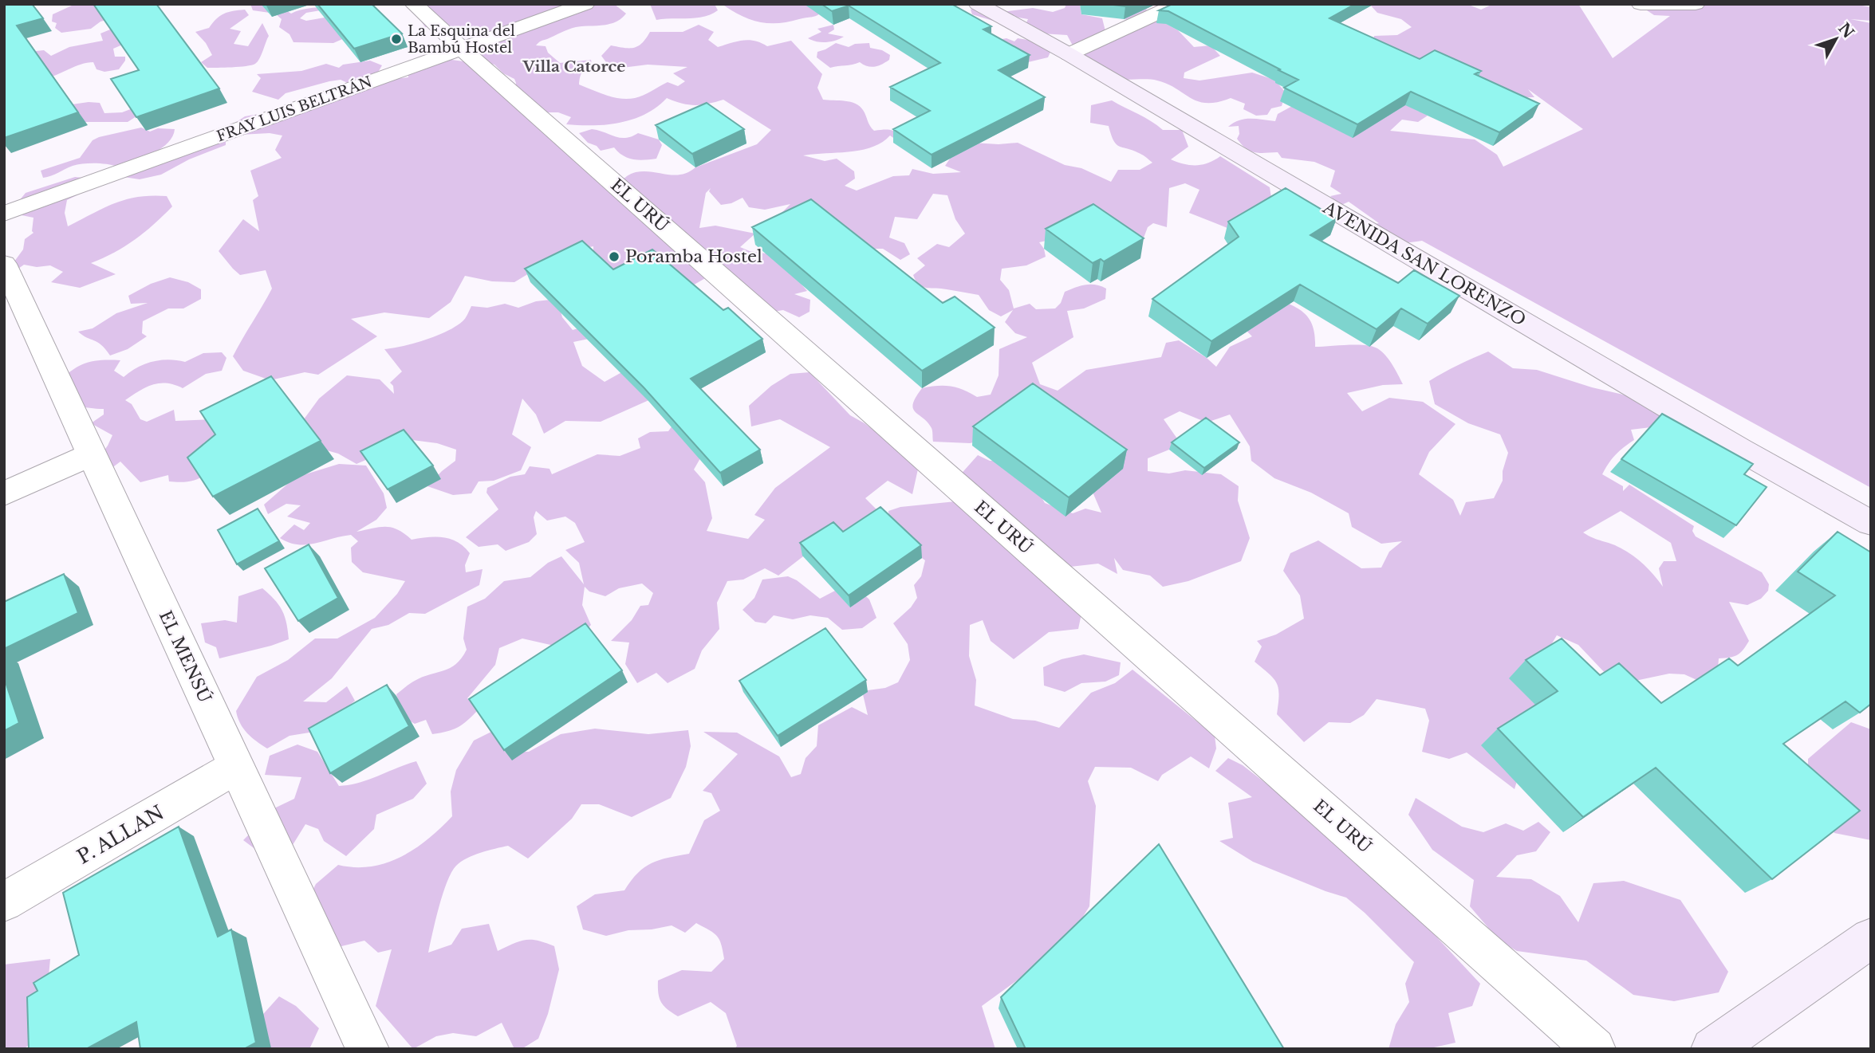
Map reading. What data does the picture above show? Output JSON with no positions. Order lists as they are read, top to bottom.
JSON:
{
  "streets": {
    "street": [
      "FRAY LUIS BELTRÁN",
      "EL URÚ",
      "AVENIDA SAN LORENZO",
      "EL MENSÚ",
      "P. ALLAN"
    ]
  },
  "crossings": [
    ["FRAY LUIS BELTRÁN", "EL URÚ"],
    ["EL MENSÚ", "P. ALLAN"]
  ],
  "districts": ["Villa Catorce"],
  "places": ["La Esquina del Bambú Hostel", "Poramba Hostel"],
  "north": "top right"
}
